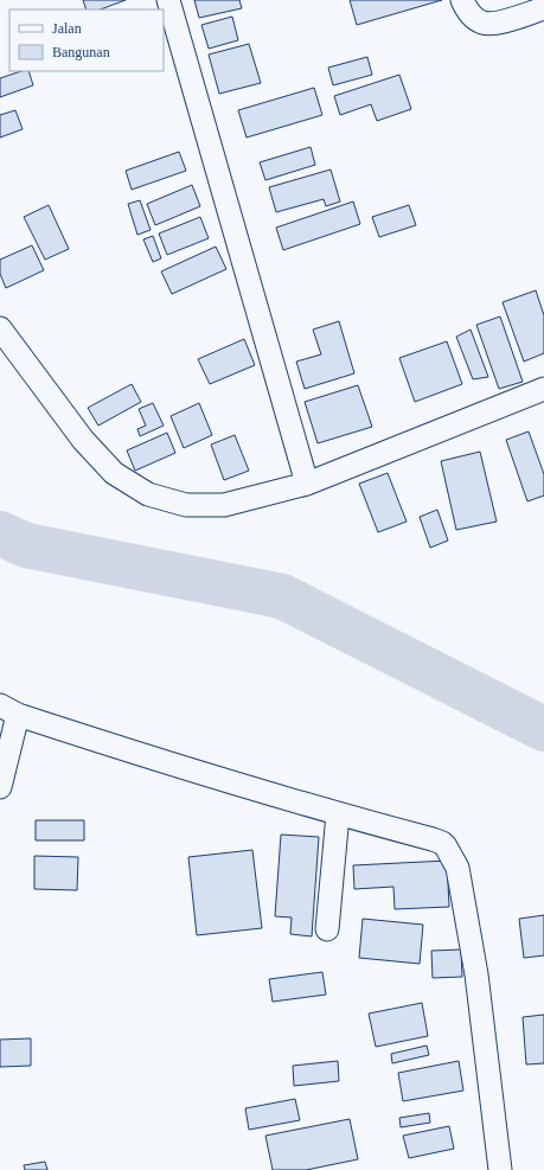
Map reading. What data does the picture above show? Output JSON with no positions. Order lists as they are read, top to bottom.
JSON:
{
  "legend": ["Jalan", "Bangunan"]
}
